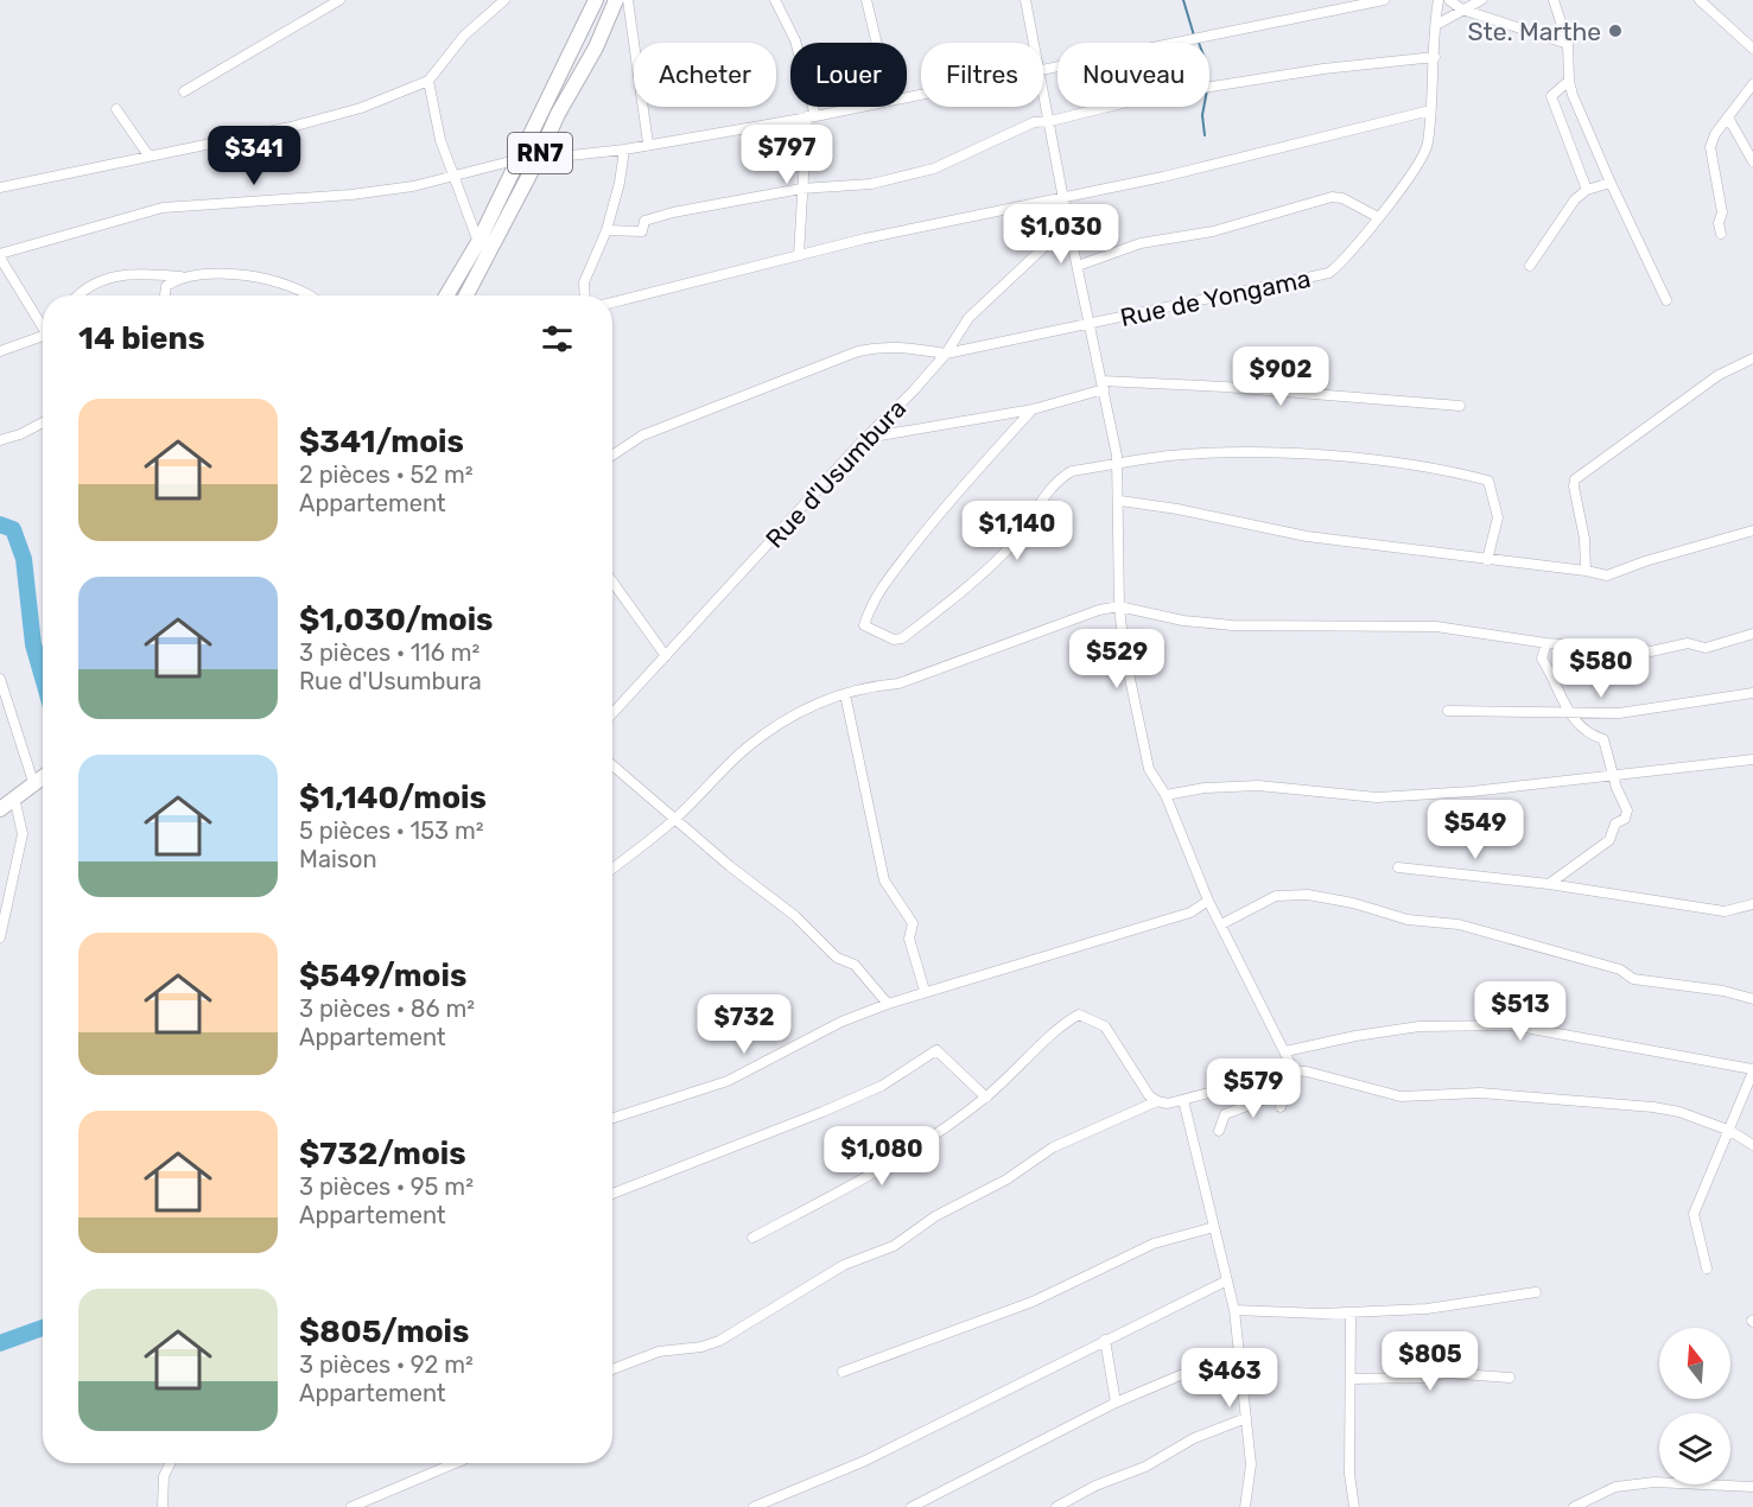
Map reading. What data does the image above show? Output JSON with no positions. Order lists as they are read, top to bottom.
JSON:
{
  "streets": {
    "main road": ["RN7"],
    "street": ["Rue de Yongama", "Rue d'Usumbura"]
  },
  "crossings": [
    ["Rue de Yongama", "Rue d'Usumbura"]
  ],
  "places": ["Ste. Marthe"],
  "north": "top",
  "page": {
    "chip": [
      "Acheter",
      "Louer",
      "Filtres",
      "Nouveau"
    ],
    "price": [
      "$797",
      "$341",
      "$1,030",
      "$902",
      "$1,140",
      "$529",
      "$580",
      "$549",
      "$513",
      "$732",
      "$579",
      "$1,080",
      "$805",
      "$463"
    ],
    "heading": "14 biens",
    "list": [
      {
        "name": "$341/mois",
        "note": "2 pièces · 52 m² · Appartement"
      },
      {
        "name": "$1,030/mois",
        "note": "3 pièces · 116 m² · Rue d'Usumbura"
      },
      {
        "name": "$1,140/mois",
        "note": "5 pièces · 153 m² · Maison"
      },
      {
        "name": "$549/mois",
        "note": "3 pièces · 86 m² · Appartement"
      },
      {
        "name": "$732/mois",
        "note": "3 pièces · 95 m² · Appartement"
      },
      {
        "name": "$805/mois",
        "note": "3 pièces · 92 m² · Appartement"
      }
    ]
  }
}
